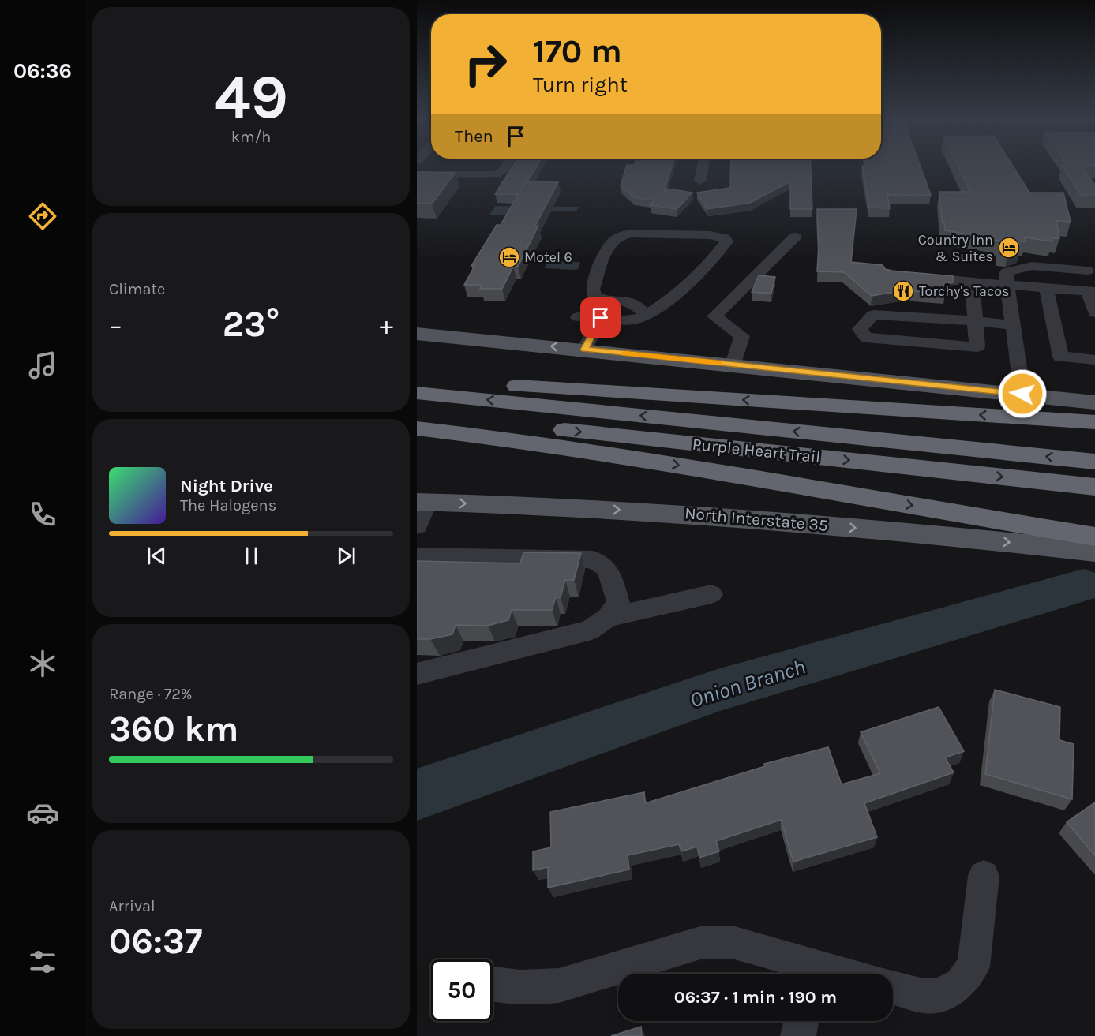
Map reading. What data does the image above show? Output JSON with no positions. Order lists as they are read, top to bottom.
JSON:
{
  "streets": {
    "highway": ["Purple Heart Trail"],
    "main road": ["North Interstate 35"]
  },
  "water": ["Onion Branch"],
  "places": {
    "hotel": ["Country Inn & Suites", "Motel 6"],
    "restaurant": ["Torchy's Tacos"]
  },
  "page": {
    "tabs": "06:36",
    "tile": [
      ["49", "km/h"],
      "Climate",
      ["Range · 72%", "360 km"],
      ["Arrival", "06:37"]
    ],
    "turn": ["170 m", "Turn right"],
    "then": "Then",
    "heat": ["−", "23°", "+"],
    "song": ["Night Drive", "The Halogens"],
    "limit": "50",
    "trip": "06:37 · 1 min · 190 m"
  }
}
